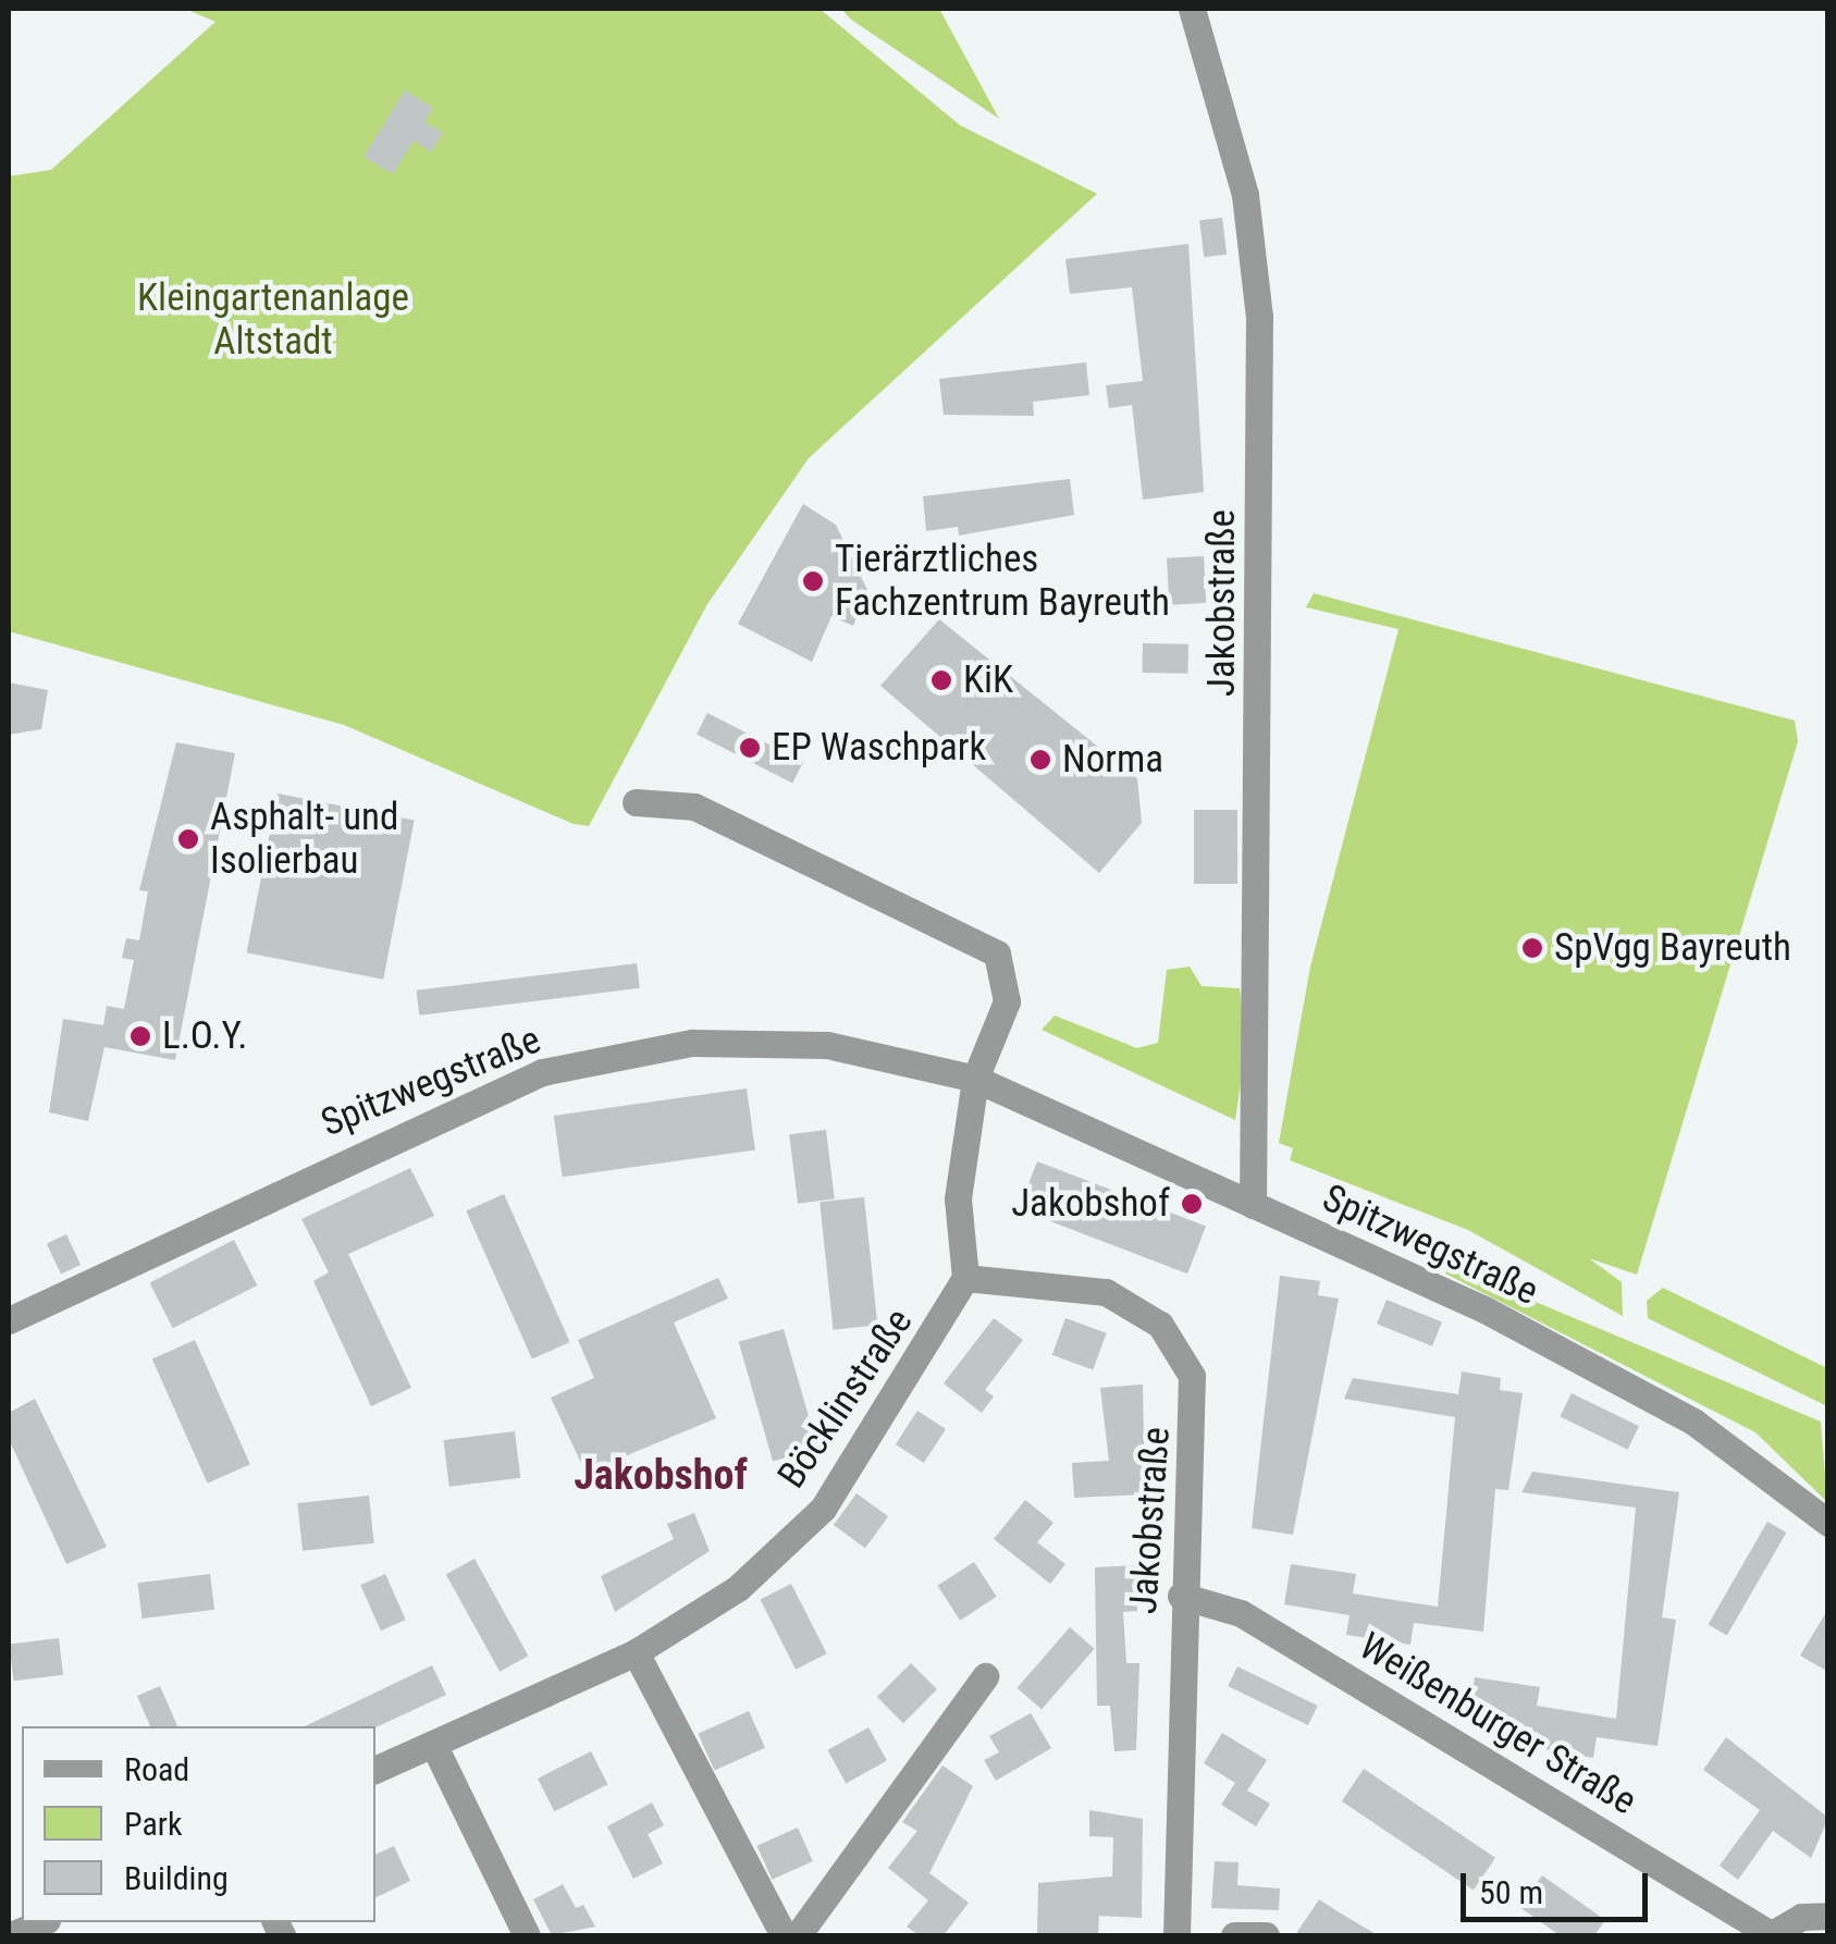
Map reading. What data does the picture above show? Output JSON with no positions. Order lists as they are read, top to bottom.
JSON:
{
  "streets": {
    "street": [
      "Jakobstraße",
      "Spitzwegstraße",
      "Böcklinstraße",
      "Weißenburger Straße"
    ]
  },
  "crossings": [
    ["Jakobstraße", "Spitzwegstraße"],
    ["Jakobstraße", "Böcklinstraße"],
    ["Jakobstraße", "Weißenburger Straße"]
  ],
  "districts": ["Jakobshof"],
  "parks": ["Kleingartenanlage Altstadt"],
  "places": [
    "Tierärztliches Fachzentrum Bayreuth",
    "KiK",
    "EP Waschpark",
    "Norma",
    "Asphalt- und Isolierbau",
    "SpVgg Bayreuth",
    "L.O.Y.",
    "Jakobshof"
  ],
  "legend": ["Road", "Park", "Building"],
  "scale_bar": "50 m"
}
